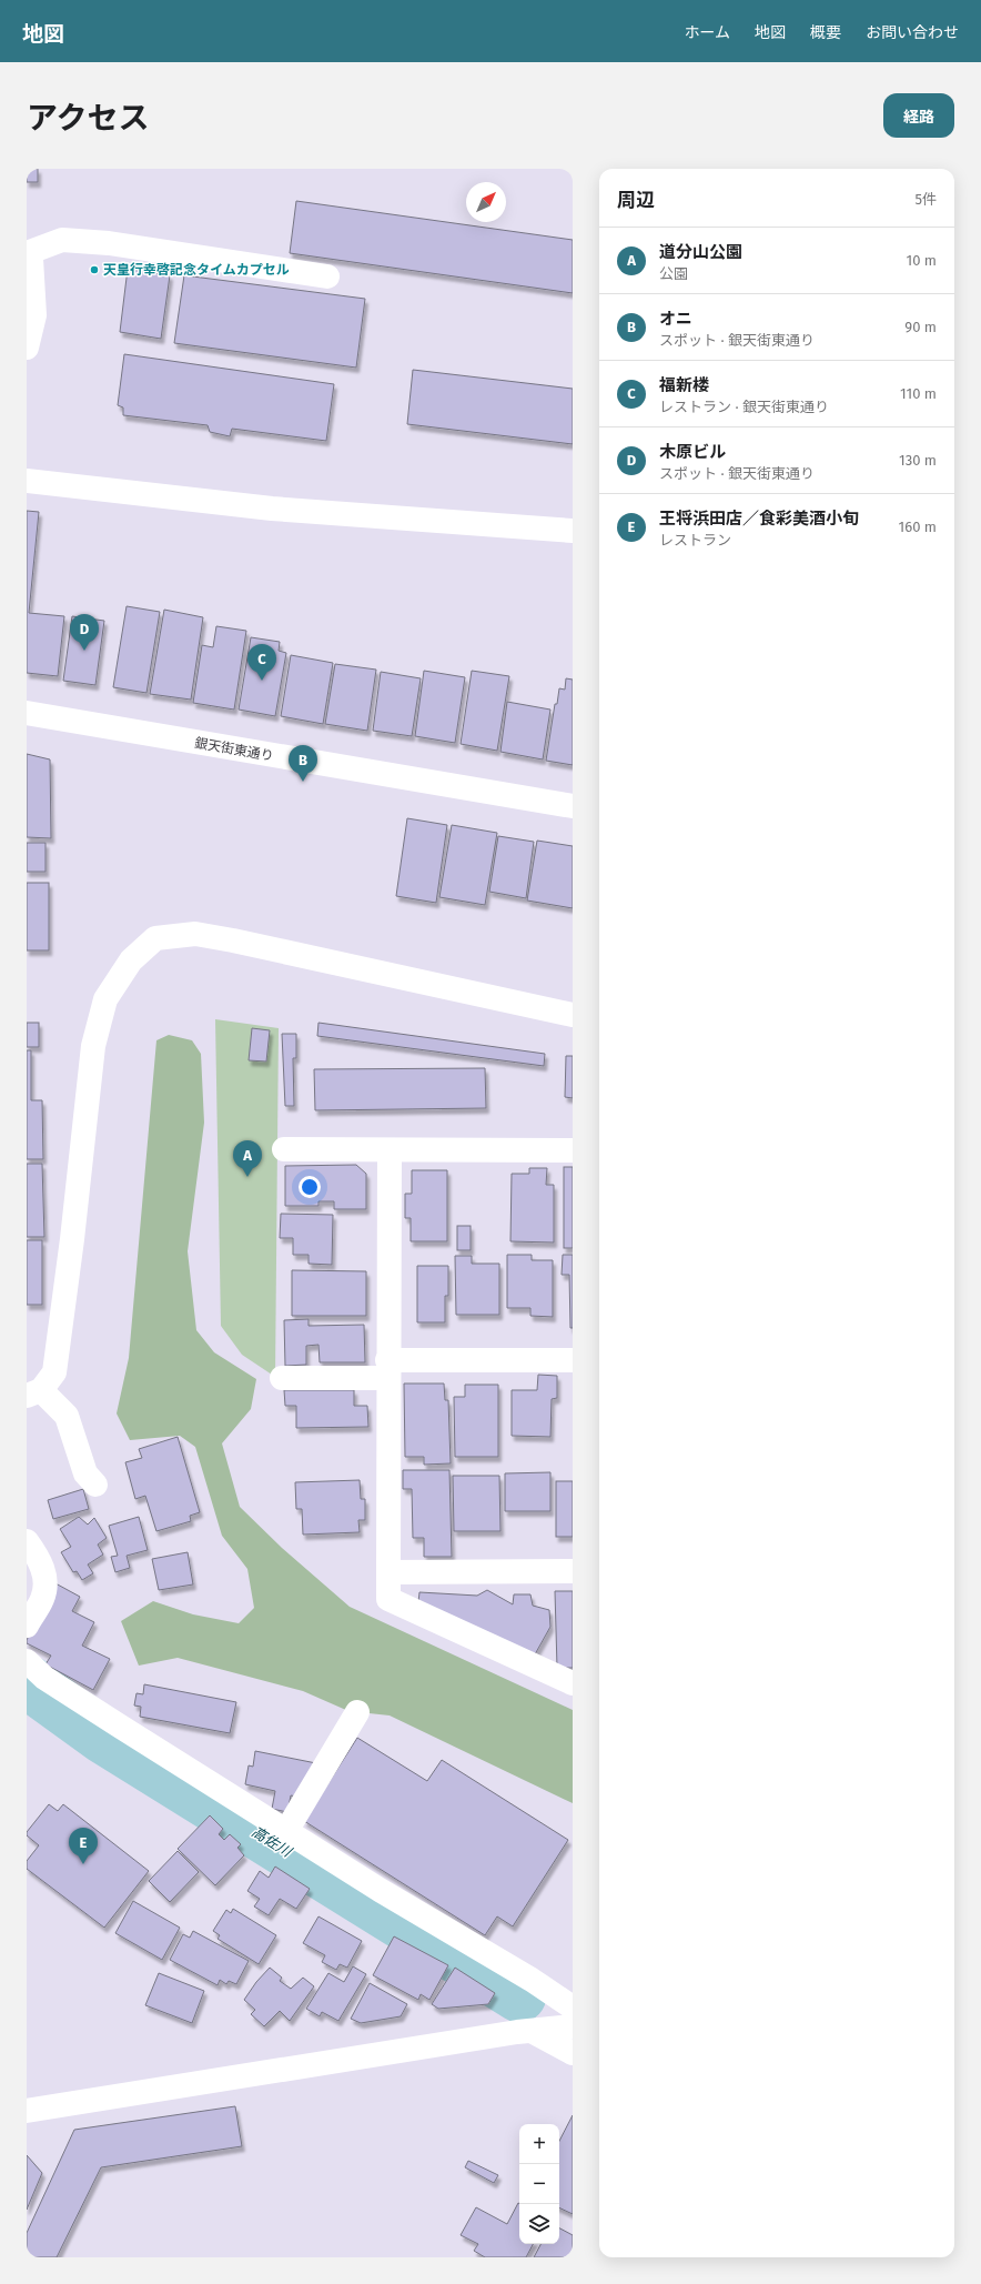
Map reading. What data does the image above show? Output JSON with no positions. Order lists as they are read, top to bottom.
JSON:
{
  "streets": {
    "street": ["銀天街東通り"]
  },
  "water": ["高佐川"],
  "places": ["天皇行幸啓記念タイムカプセル"],
  "north": "top right",
  "page": {
    "header": "地図",
    "nav": [
      "ホーム",
      "地図",
      "概要",
      "お問い合わせ"
    ],
    "title": "アクセス",
    "buttons": "経路",
    "heading": ["周辺", "5件"],
    "list": [
      {
        "mark": "A",
        "name": "道分山公園",
        "note": "公園",
        "value": "10 m"
      },
      {
        "mark": "B",
        "name": "オニ",
        "note": "スポット · 銀天街東通り",
        "value": "90 m"
      },
      {
        "mark": "C",
        "name": "福新楼",
        "note": "レストラン · 銀天街東通り",
        "value": "110 m"
      },
      {
        "mark": "D",
        "name": "木原ビル",
        "note": "スポット · 銀天街東通り",
        "value": "130 m"
      },
      {
        "mark": "E",
        "name": "王将浜田店／食彩美酒小旬",
        "note": "レストラン",
        "value": "160 m"
      }
    ],
    "pins": [
      "D",
      "C",
      "B",
      "A",
      "E"
    ],
    "map_buttons": ["+", "−"]
  }
}
